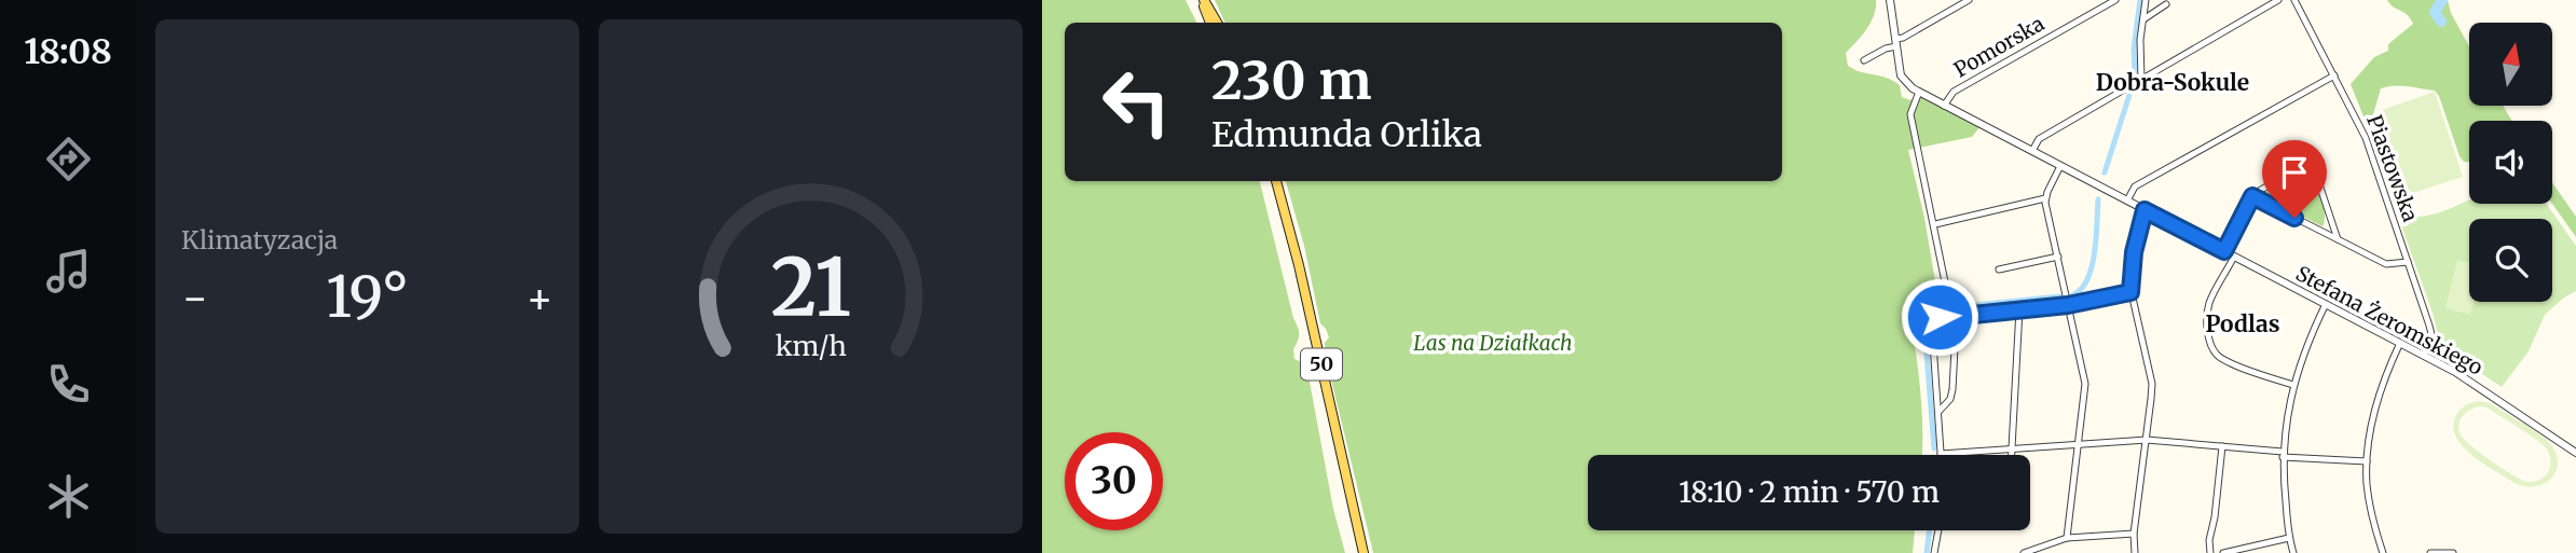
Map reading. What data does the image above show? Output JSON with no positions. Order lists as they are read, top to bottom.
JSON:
{
  "streets": {
    "main road": ["50"],
    "street": ["Pomorska", "Piastowska", "Stefana Żeromskiego"]
  },
  "crossings": [
    ["Pomorska", "Stefana Żeromskiego"],
    ["Piastowska", "Stefana Żeromskiego"]
  ],
  "districts": ["Dobra-Sokule", "Podlas"],
  "parks": ["Las na Działkach"],
  "north": "top",
  "page": {
    "tabs": "18:08",
    "tile": "Klimatyzacja",
    "turn": ["230 m", "Edmunda Orlika"],
    "heat": ["−", "19°", "+"],
    "limit": "30",
    "trip": "18:10 · 2 min · 570 m",
    "gauge": ["21", "km/h"]
  }
}
